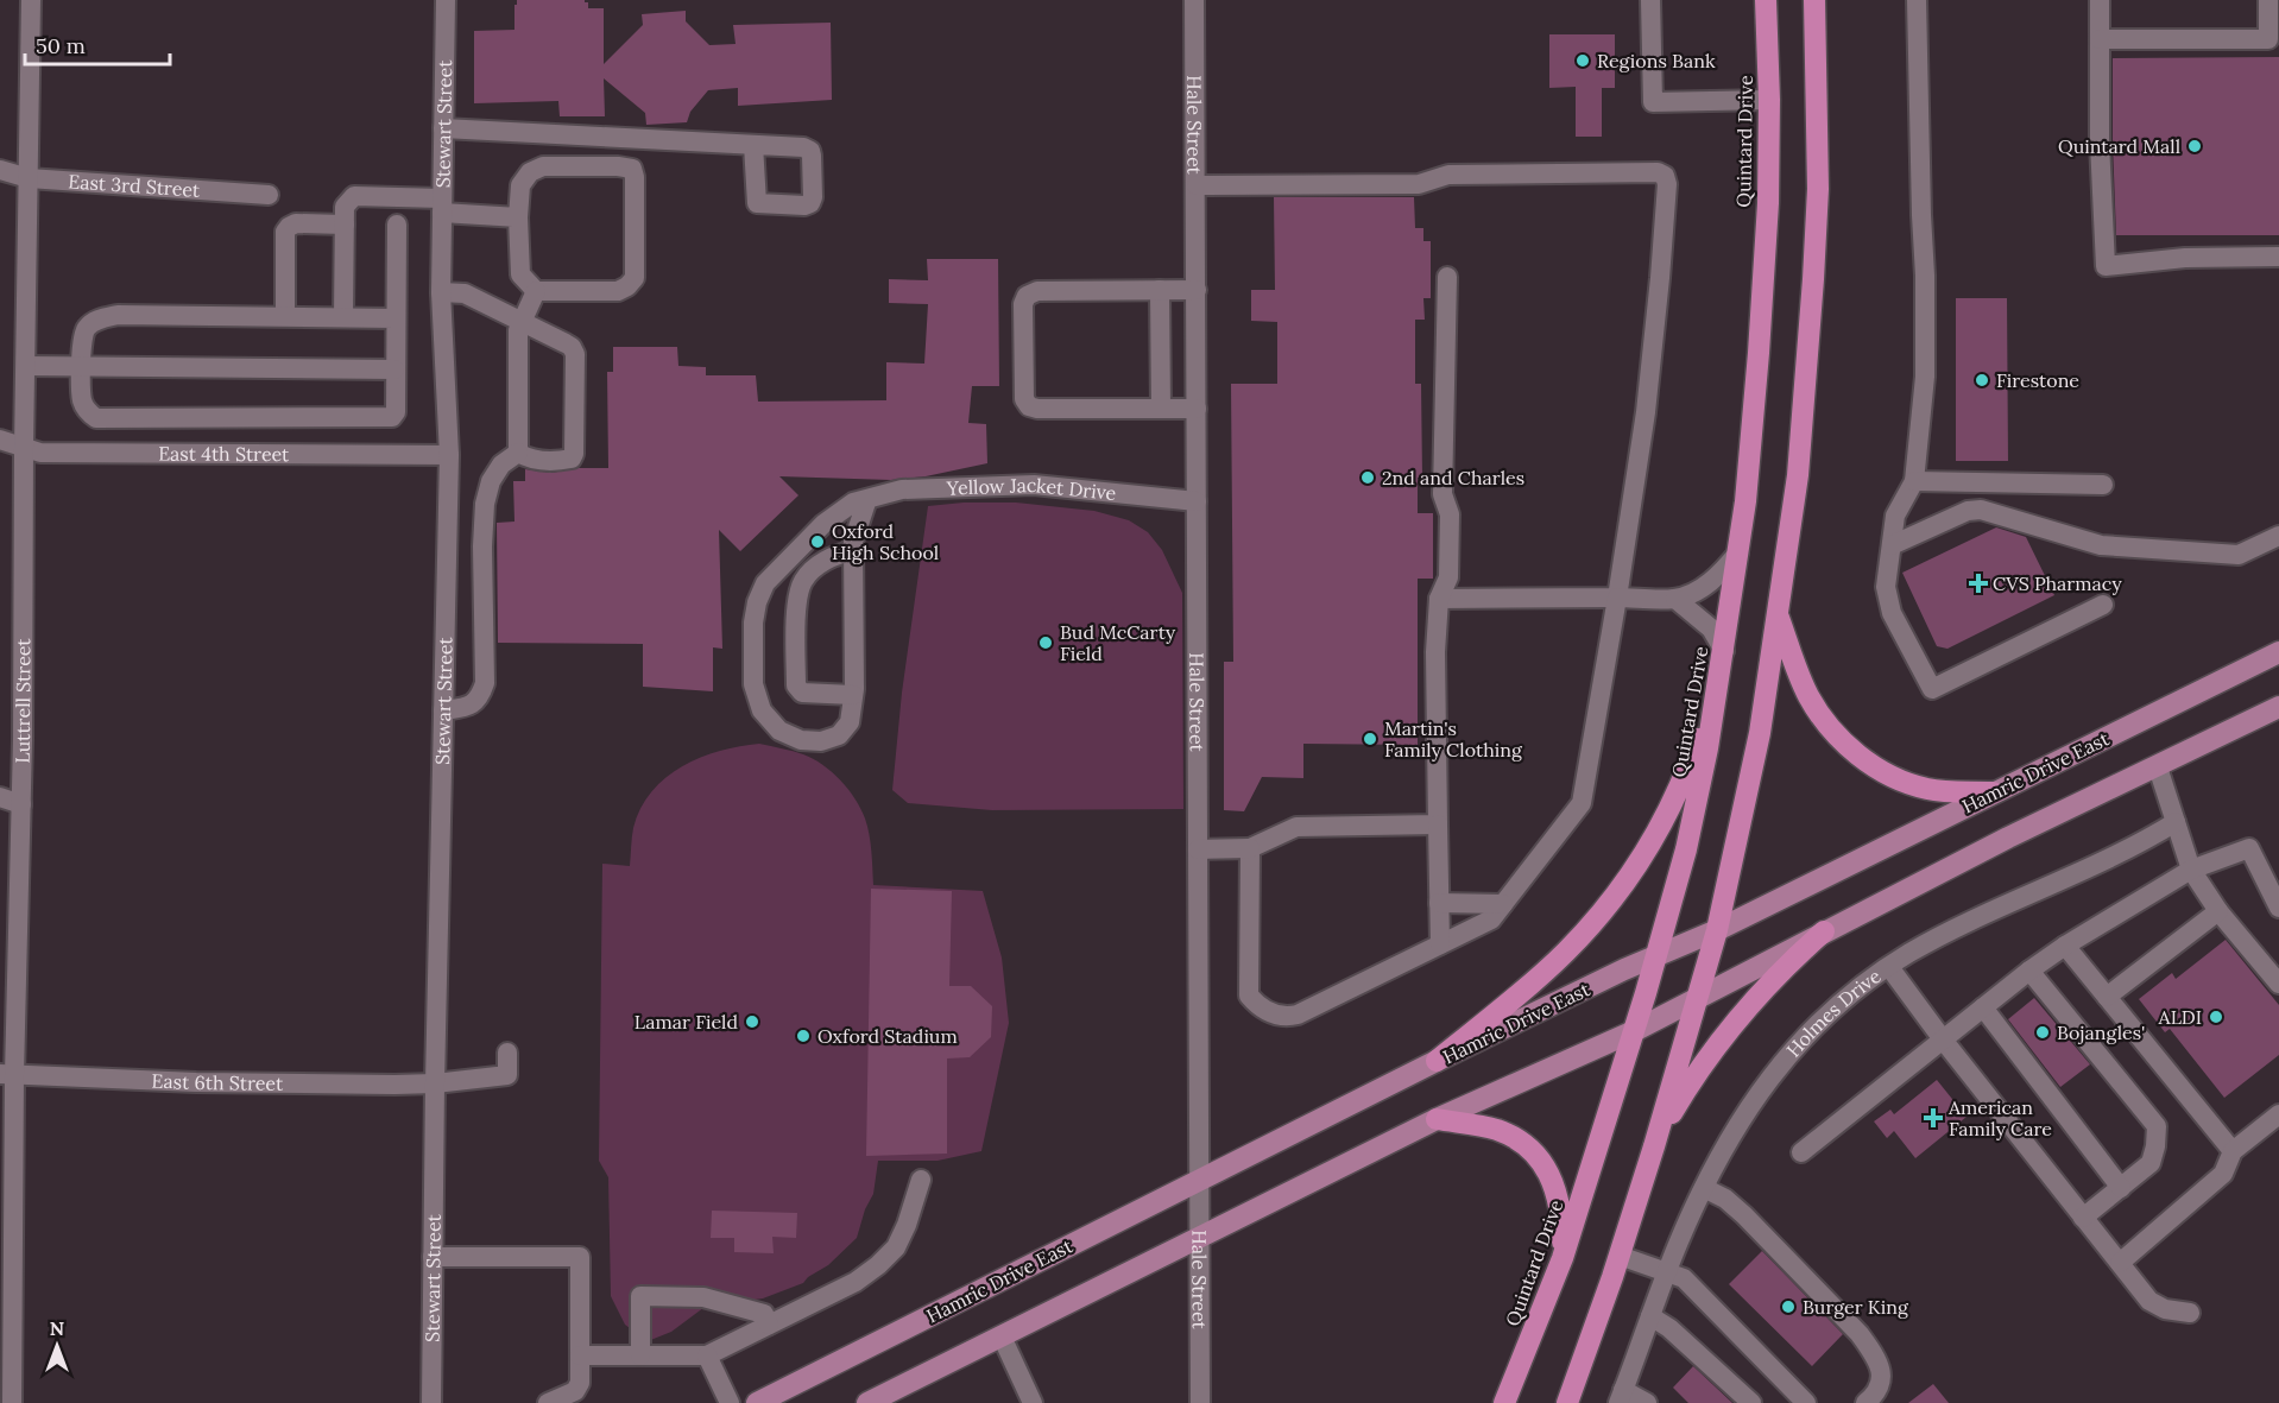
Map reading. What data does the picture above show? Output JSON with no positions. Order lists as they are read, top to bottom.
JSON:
{
  "streets": {
    "highway": ["Quintard Drive"],
    "main road": ["Hamric Drive East"],
    "street": [
      "Stewart Street",
      "Hale Street",
      "East 3rd Street",
      "East 4th Street",
      "Yellow Jacket Drive",
      "Luttrell Street",
      "Holmes Drive",
      "East 6th Street"
    ]
  },
  "crossings": [
    ["Stewart Street", "East 4th Street"],
    ["Stewart Street", "East 6th Street"],
    ["Hale Street", "Yellow Jacket Drive"],
    ["Hale Street", "Hamric Drive East"],
    ["Quintard Drive", "Hamric Drive East"],
    ["East 3rd Street", "Luttrell Street"],
    ["East 4th Street", "Luttrell Street"],
    ["Luttrell Street", "East 6th Street"]
  ],
  "places": {
    "other": [
      "Regions Bank",
      "Quintard Mall",
      "Firestone",
      "2nd and Charles",
      "Oxford High School",
      "Bud McCarty Field",
      "Martin's Family Clothing",
      "ALDI",
      "Lamar Field",
      "Bojangles'",
      "Oxford Stadium",
      "Burger King"
    ],
    "health": ["CVS Pharmacy", "American Family Care"]
  },
  "scale_bar": "50 m",
  "north": "top"
}
